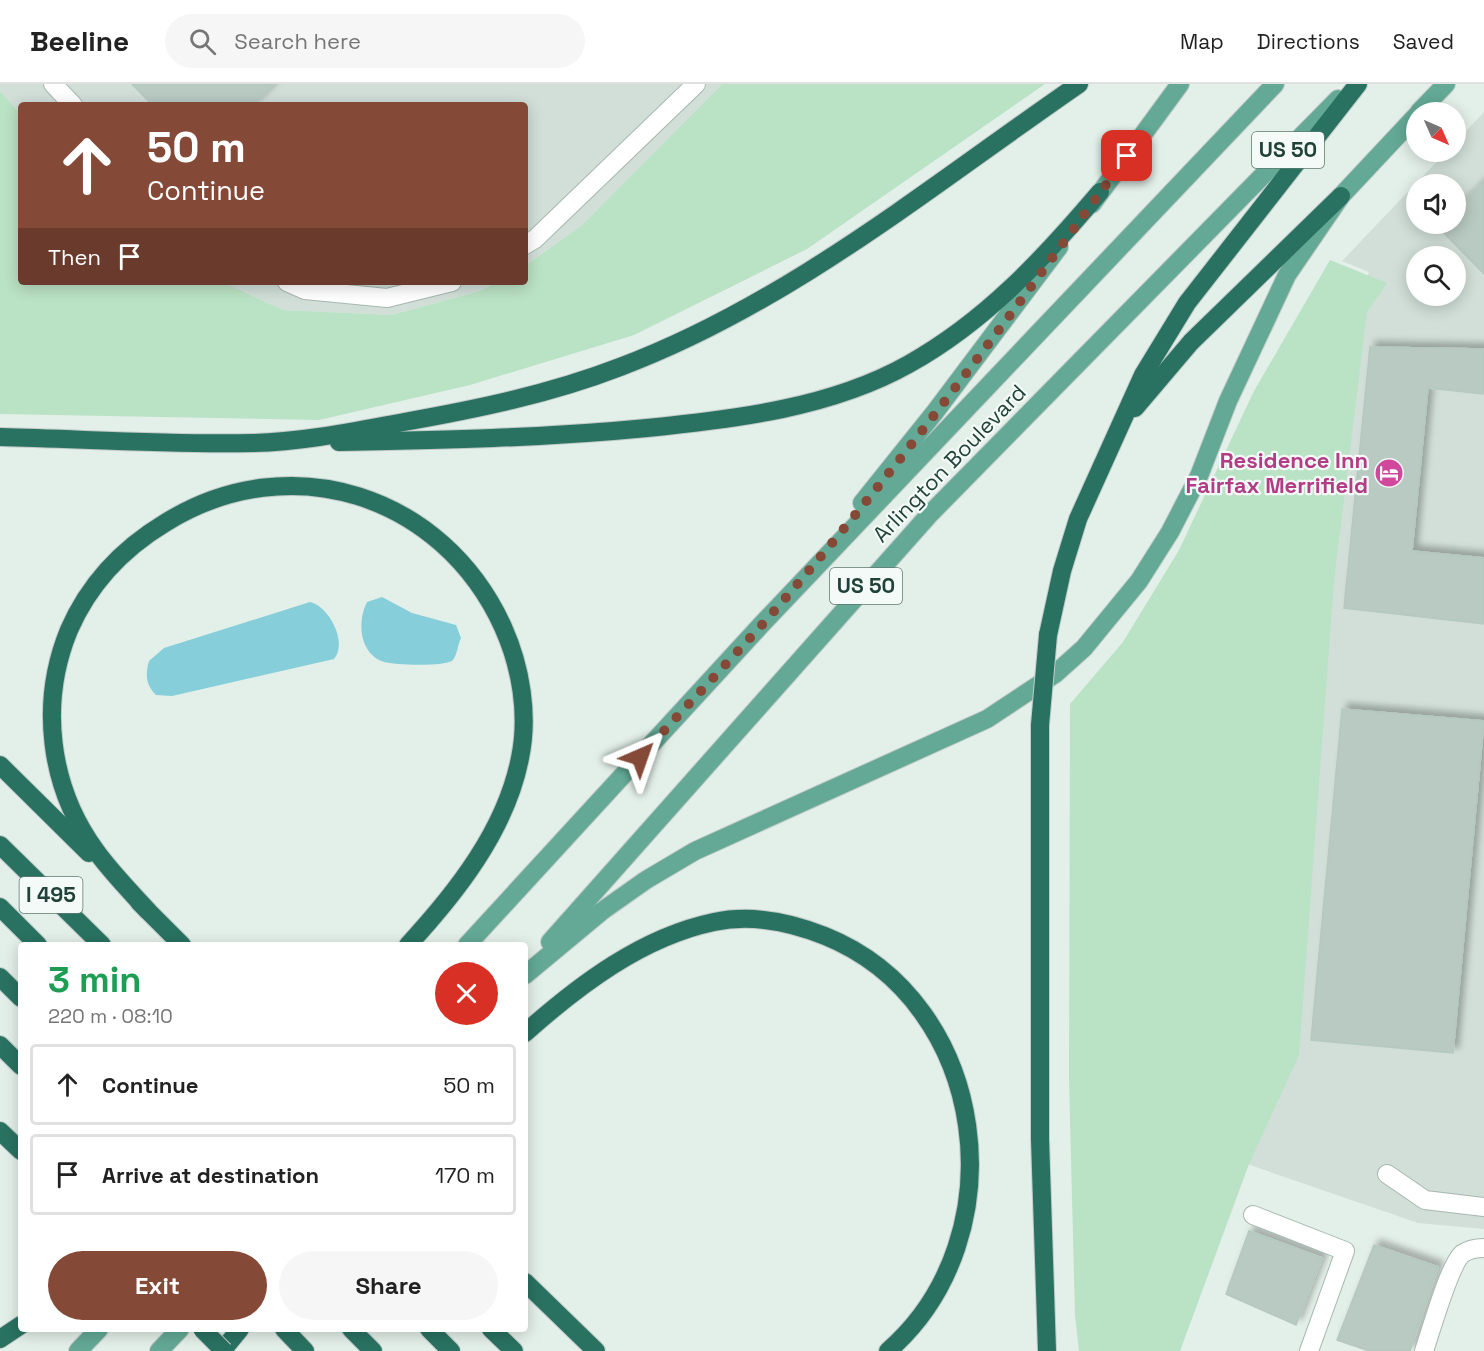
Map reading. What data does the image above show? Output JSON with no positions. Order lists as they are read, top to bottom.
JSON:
{
  "streets": {
    "highway": ["I 495"],
    "main road": ["US 50", "Arlington Boulevard"]
  },
  "places": {
    "hotel": ["Residence Inn Fairfax Merrifield"]
  },
  "north": "bottom right",
  "page": {
    "header": "Beeline",
    "search": "Search here",
    "nav": ["Map", "Directions", "Saved"],
    "turn": ["50 m", "Continue"],
    "then": "Then",
    "heading": ["3 min", "220 m · 08:10"],
    "list": [
      {
        "name": "Continue",
        "value": "50 m"
      },
      {
        "name": "Arrive at destination",
        "value": "170 m"
      }
    ],
    "buttons": ["Exit", "Share"]
  }
}
